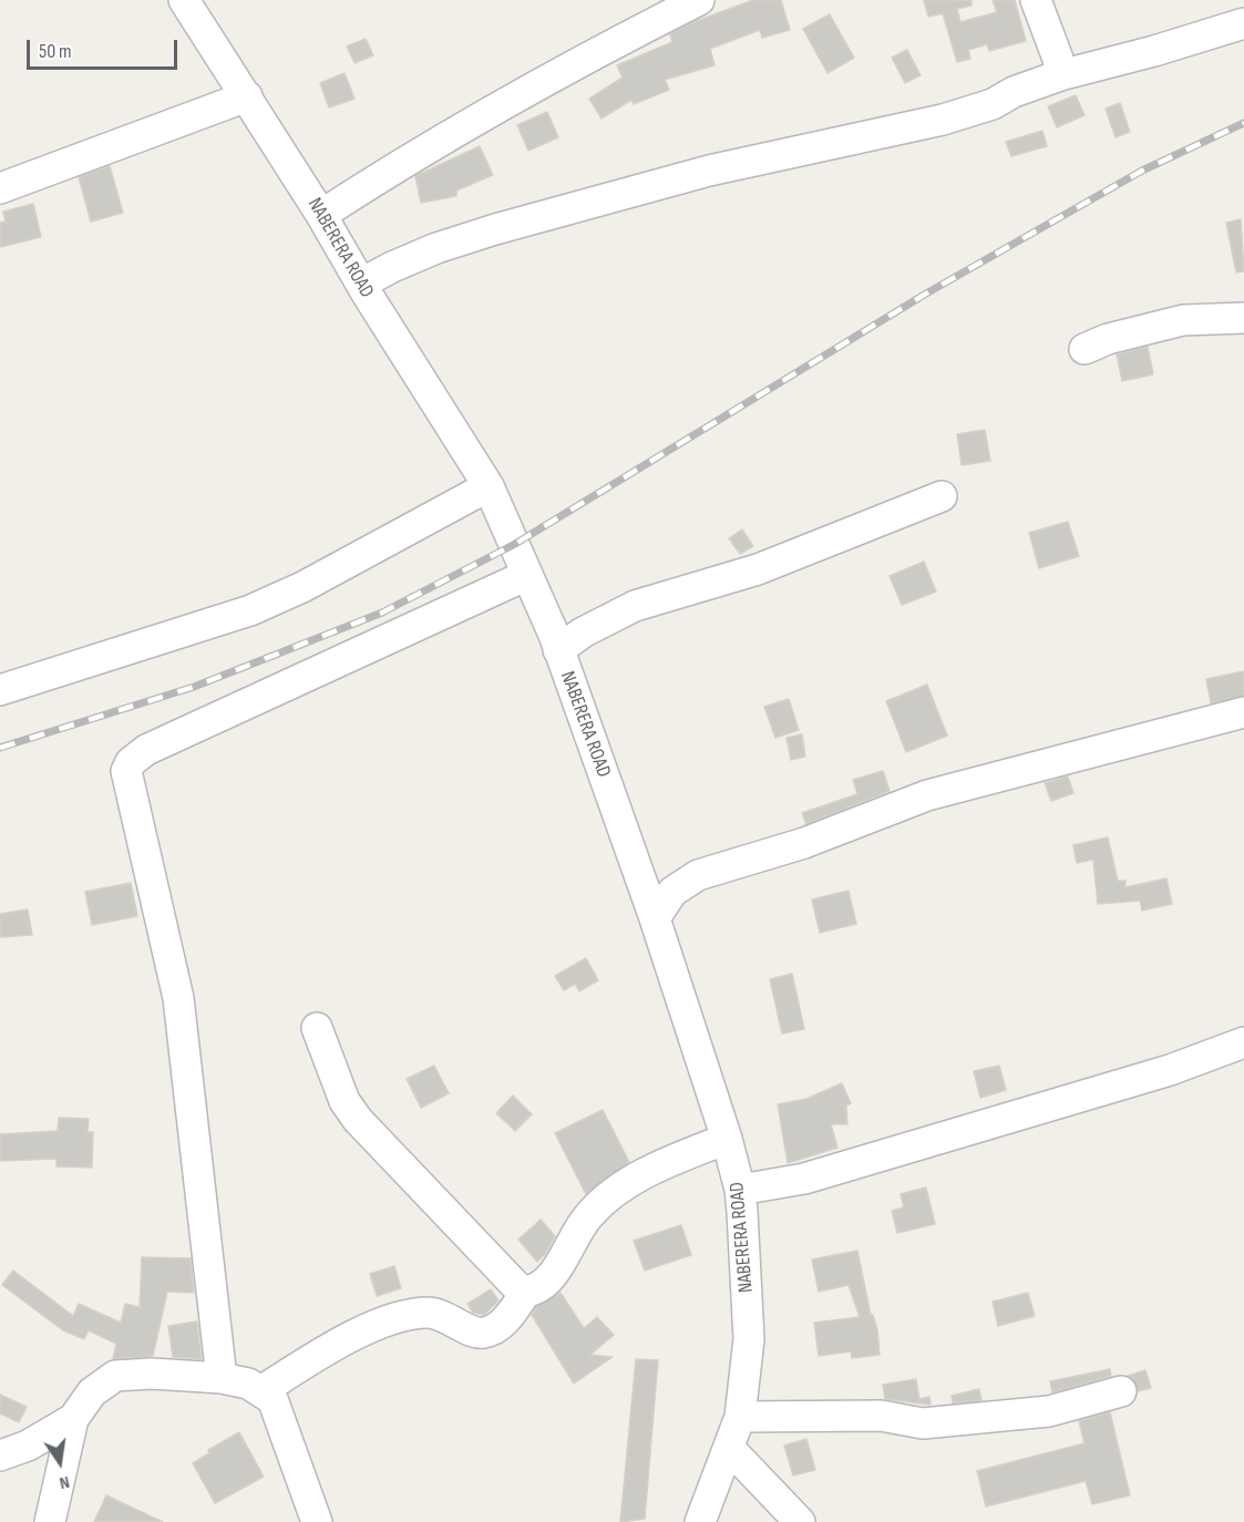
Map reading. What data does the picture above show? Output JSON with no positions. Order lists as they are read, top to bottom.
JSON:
{
  "streets": {
    "street": ["NABERERA ROAD"]
  },
  "scale_bar": "50 m",
  "north": "bottom"
}
